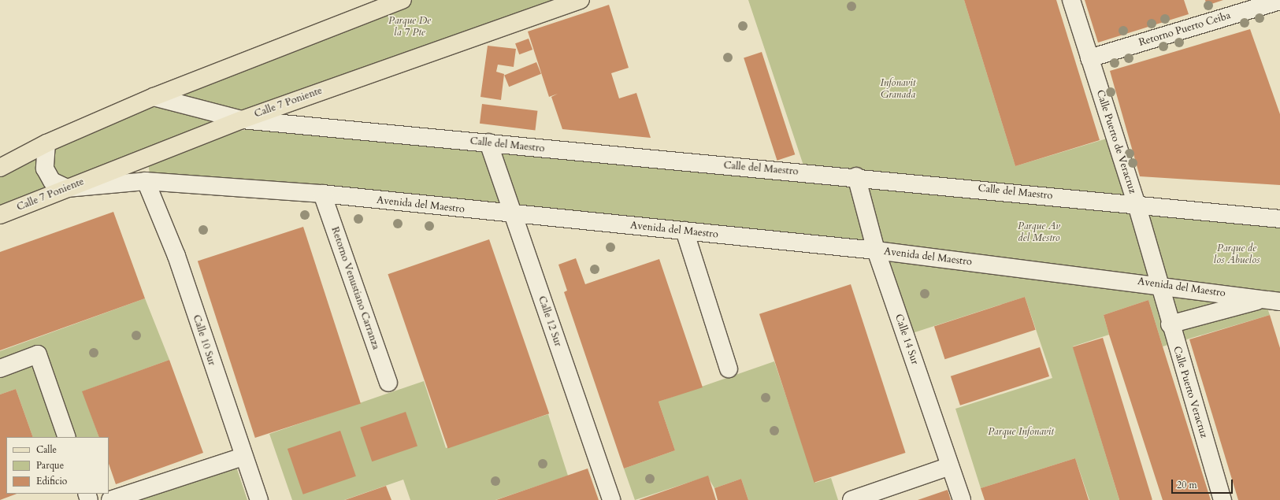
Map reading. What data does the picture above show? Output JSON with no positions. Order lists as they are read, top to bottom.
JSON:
{
  "streets": {
    "main road": ["Calle 7 Poniente"],
    "street": [
      "Retorno Puerto Ceiba",
      "Calle Puerto de Veracruz",
      "Calle del Maestro",
      "Avenida del Maestro",
      "Retorno Venustiano Carranza",
      "Calle 12 Sur",
      "Calle 14 Sur",
      "Calle 10 Sur",
      "Calle Puerto Veracruz"
    ]
  },
  "crossings": [
    ["Retorno Puerto Ceiba", "Calle Puerto de Veracruz"],
    ["Calle 7 Poniente", "Calle del Maestro"],
    ["Calle 7 Poniente", "Avenida del Maestro"],
    ["Calle Puerto de Veracruz", "Calle del Maestro"],
    ["Calle Puerto de Veracruz", "Avenida del Maestro"],
    ["Calle Puerto de Veracruz", "Calle Puerto Veracruz"],
    ["Calle del Maestro", "Calle 12 Sur"],
    ["Calle del Maestro", "Calle 14 Sur"],
    ["Avenida del Maestro", "Retorno Venustiano Carranza"],
    ["Avenida del Maestro", "Calle 12 Sur"],
    ["Avenida del Maestro", "Calle 14 Sur"],
    ["Avenida del Maestro", "Calle 10 Sur"],
    ["Avenida del Maestro", "Calle Puerto Veracruz"]
  ],
  "parks": [
    "Parque De la 7 Pte",
    "Infonavit Granada",
    "Parque Av del Mestro",
    "Parque de los Abuelos",
    "Parque Infonavit"
  ],
  "legend": ["Calle", "Parque", "Edificio"],
  "scale_bar": "20 m"
}
